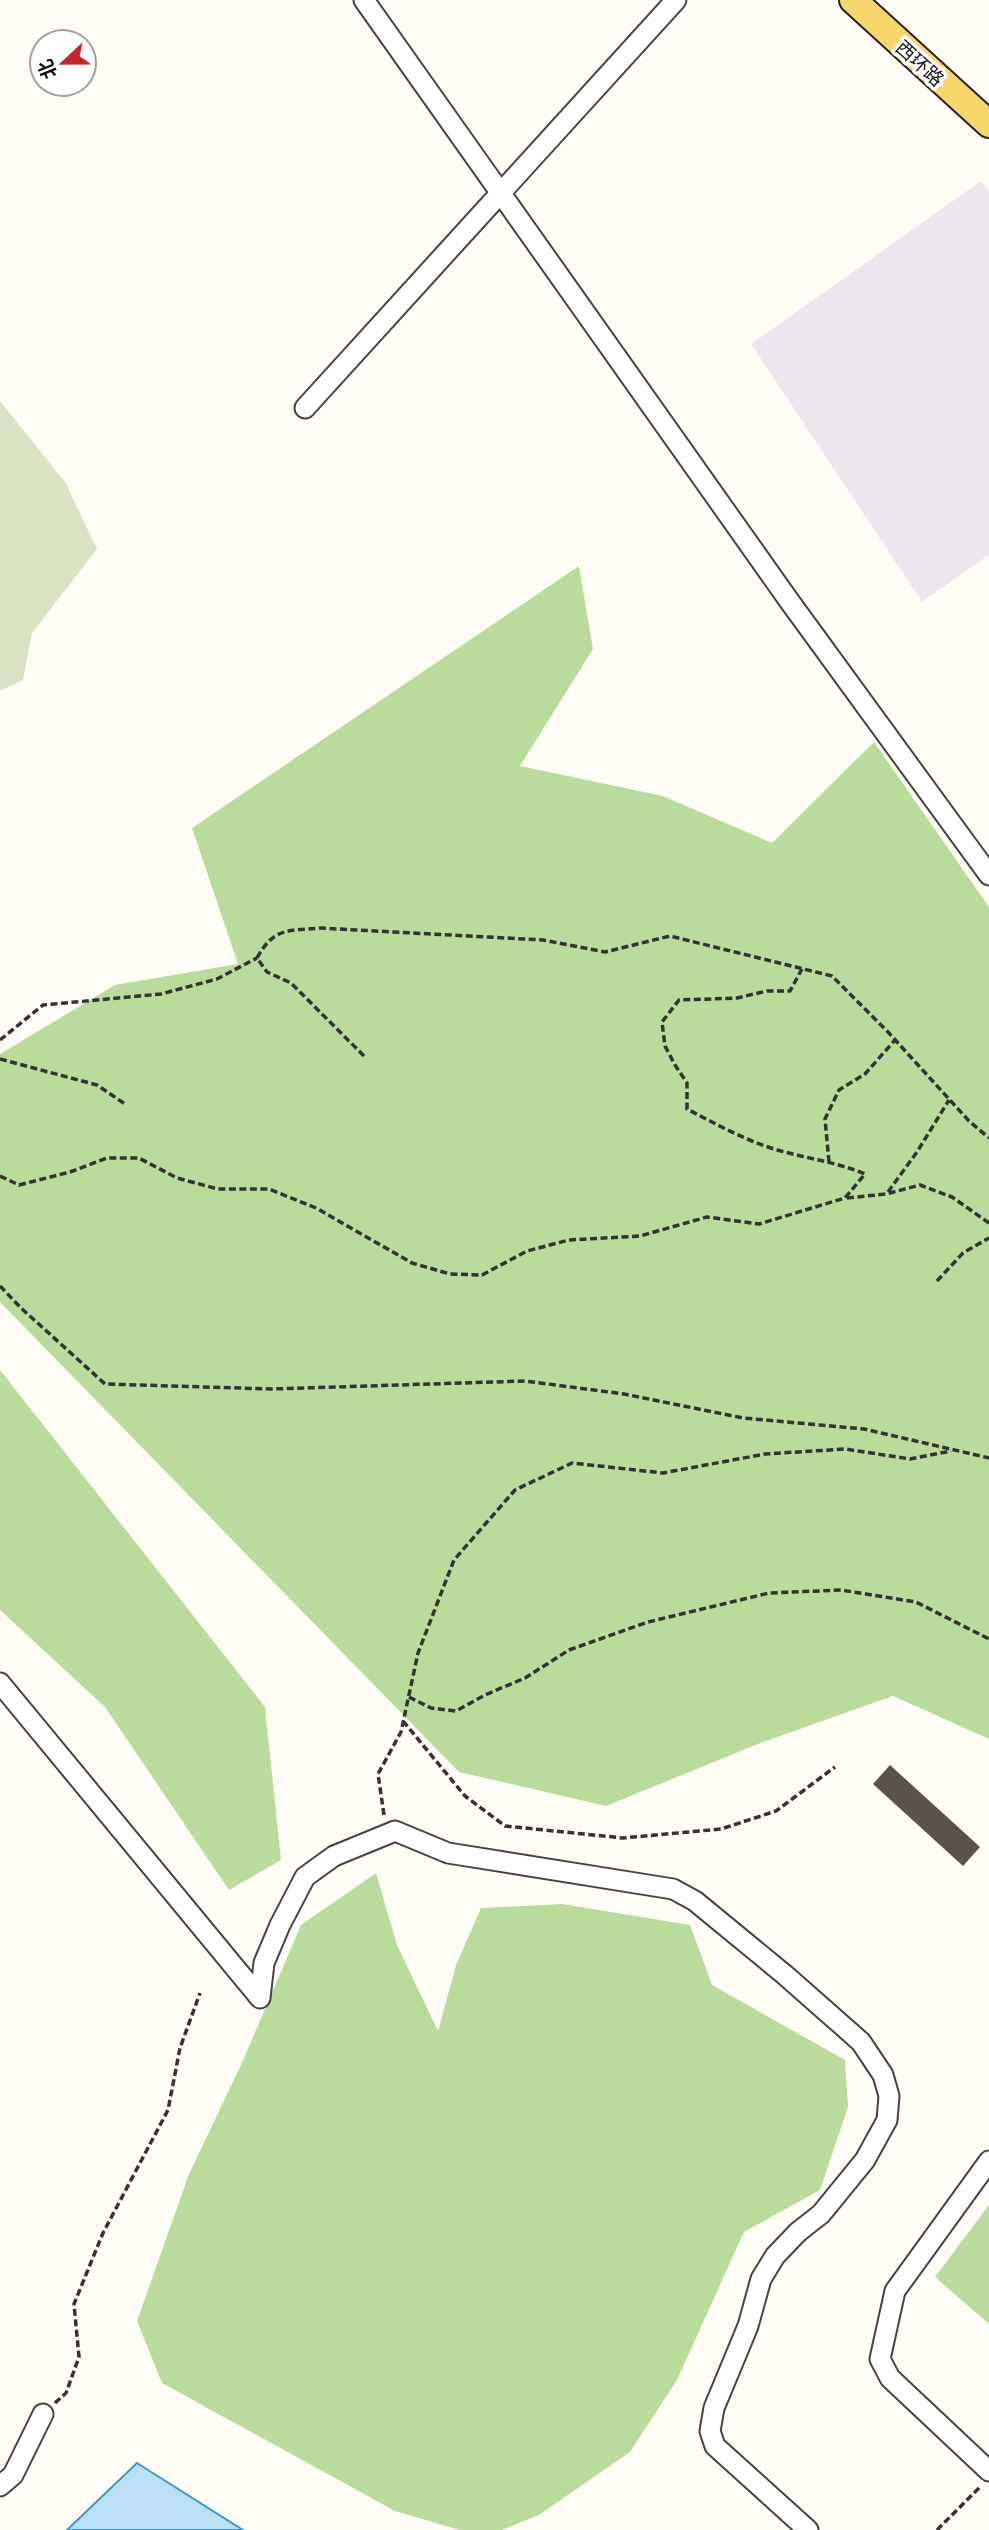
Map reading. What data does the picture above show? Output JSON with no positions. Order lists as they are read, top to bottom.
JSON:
{
  "streets": {
    "main road": ["西环路"]
  },
  "north": "left"
}
